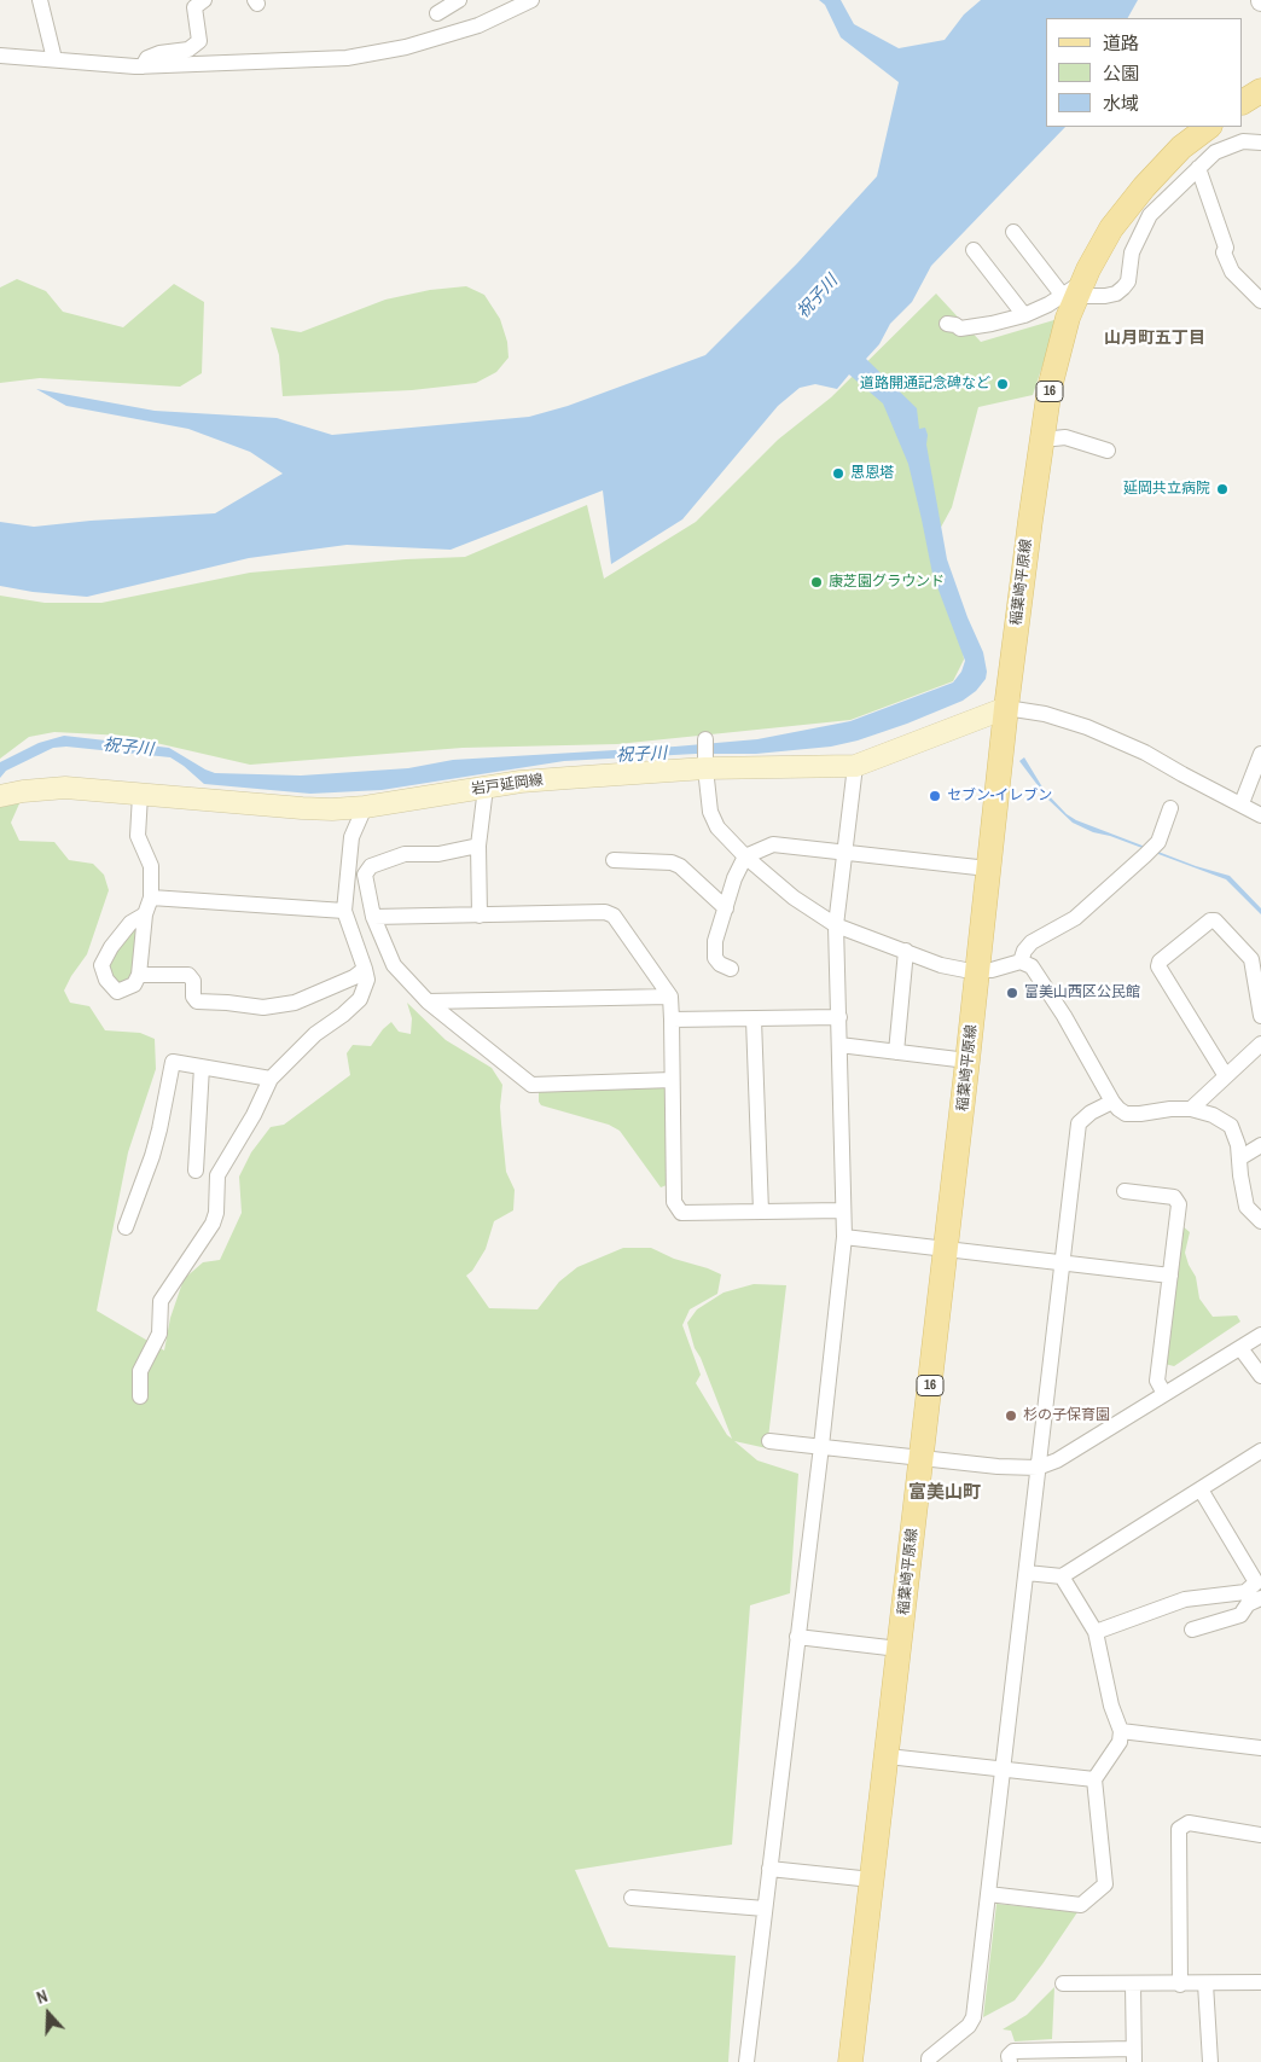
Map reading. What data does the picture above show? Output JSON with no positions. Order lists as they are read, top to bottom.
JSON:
{
  "streets": {
    "main road": ["16", "稲葉崎平原線", "岩戸延岡線"]
  },
  "crossings": [
    ["稲葉崎平原線", "岩戸延岡線"]
  ],
  "districts": ["山月町五丁目", "富美山町"],
  "water": ["祝子川"],
  "places": [
    "道路開通記念碑など",
    "思恩塔",
    "延岡共立病院",
    "康芝園グラウンド",
    "セブン-イレブン",
    "富美山西区公民館",
    "杉の子保育園"
  ],
  "legend": ["道路", "公園", "水域"],
  "north": "top"
}
